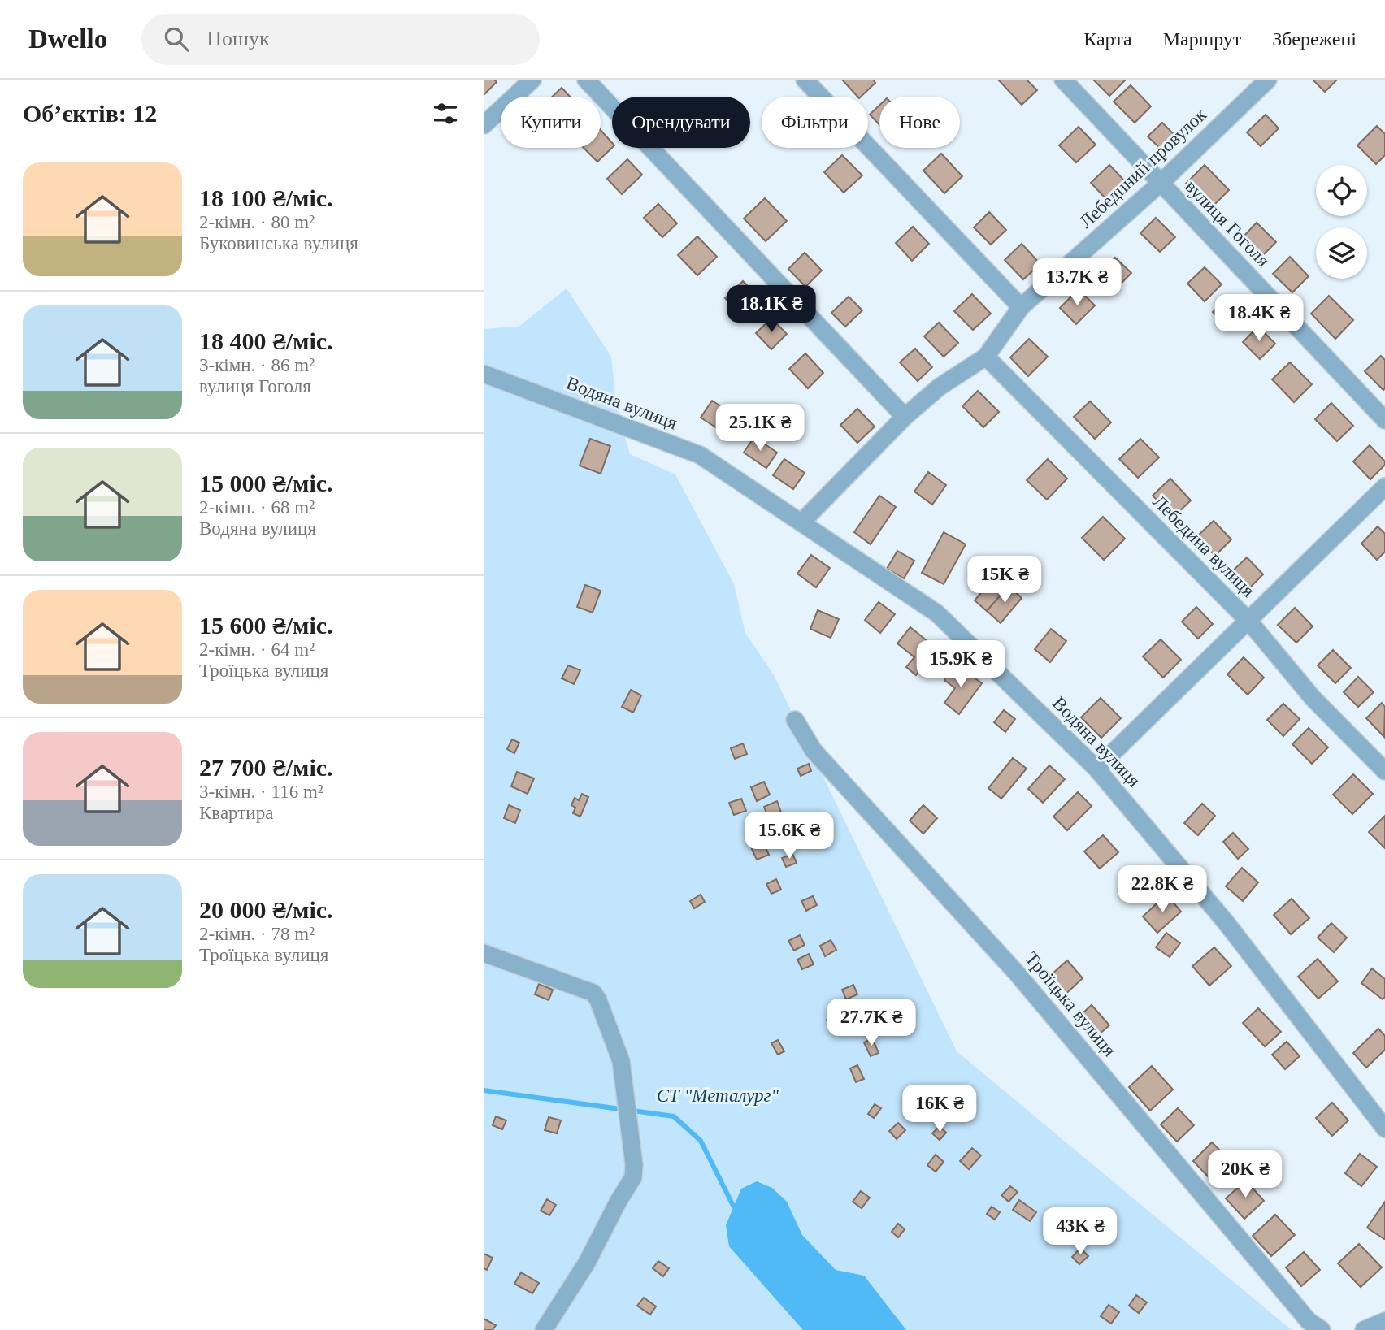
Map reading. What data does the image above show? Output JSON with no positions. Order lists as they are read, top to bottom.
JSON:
{
  "streets": {
    "street": [
      "Лебединий провулок",
      "вулиця Гоголя",
      "Водяна вулиця",
      "Лебедина вулиця",
      "Троїцька вулиця"
    ]
  },
  "crossings": [
    ["Лебединий провулок", "вулиця Гоголя"],
    ["Лебединий провулок", "Водяна вулиця"],
    ["Лебединий провулок", "Лебедина вулиця"]
  ],
  "parks": ["СТ \"Металург\""],
  "page": {
    "header": "Dwello",
    "search": "Пошук",
    "nav": ["Карта", "Маршрут", "Збережені"],
    "heading": "Об’єктів: 12",
    "chip": [
      "Купити",
      "Орендувати",
      "Фільтри",
      "Нове"
    ],
    "list": [
      {
        "name": "18 100 ₴/міс.",
        "note": "2-кімн. · 80 m² · Буковинська вулиця"
      },
      {
        "name": "18 400 ₴/міс.",
        "note": "3-кімн. · 86 m² · вулиця Гоголя"
      },
      {
        "name": "15 000 ₴/міс.",
        "note": "2-кімн. · 68 m² · Водяна вулиця"
      },
      {
        "name": "15 600 ₴/міс.",
        "note": "2-кімн. · 64 m² · Троїцька вулиця"
      },
      {
        "name": "27 700 ₴/міс.",
        "note": "3-кімн. · 116 m² · Квартира"
      },
      {
        "name": "20 000 ₴/міс.",
        "note": "2-кімн. · 78 m² · Троїцька вулиця"
      }
    ],
    "price": [
      "13.7K ₴",
      "18.1K ₴",
      "18.4K ₴",
      "25.1K ₴",
      "15K ₴",
      "15.9K ₴",
      "15.6K ₴",
      "22.8K ₴",
      "27.7K ₴",
      "16K ₴",
      "20K ₴",
      "43K ₴"
    ]
  }
}
